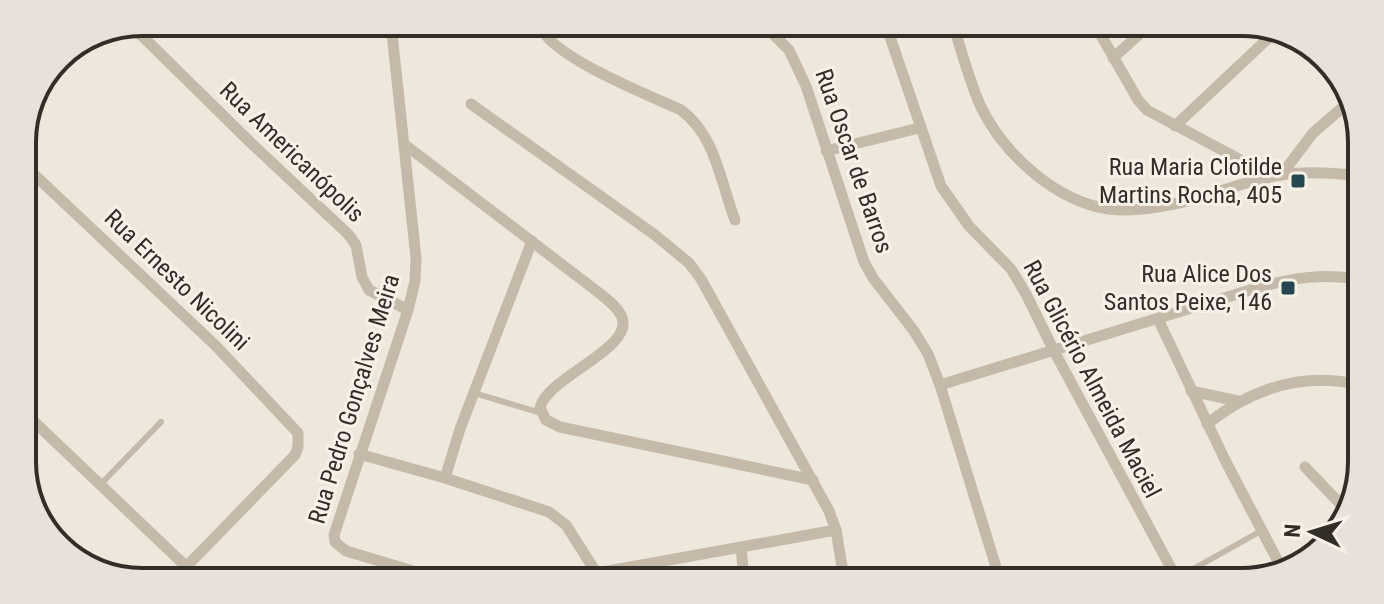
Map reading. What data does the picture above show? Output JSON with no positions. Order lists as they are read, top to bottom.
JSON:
{
  "streets": {
    "street": [
      "Rua Americanópolis",
      "Rua Oscar de Barros",
      "Rua Ernesto Nicolini",
      "Rua Glicério Almeida Maciel",
      "Rua Pedro Gonçalves Meira"
    ]
  },
  "crossings": [
    ["Rua Americanópolis", "Rua Pedro Gonçalves Meira"]
  ],
  "places": {
    "transit": ["Rua Maria Clotilde Martins Rocha, 405", "Rua Alice Dos Santos Peixe, 146"]
  },
  "north": "left"
}
